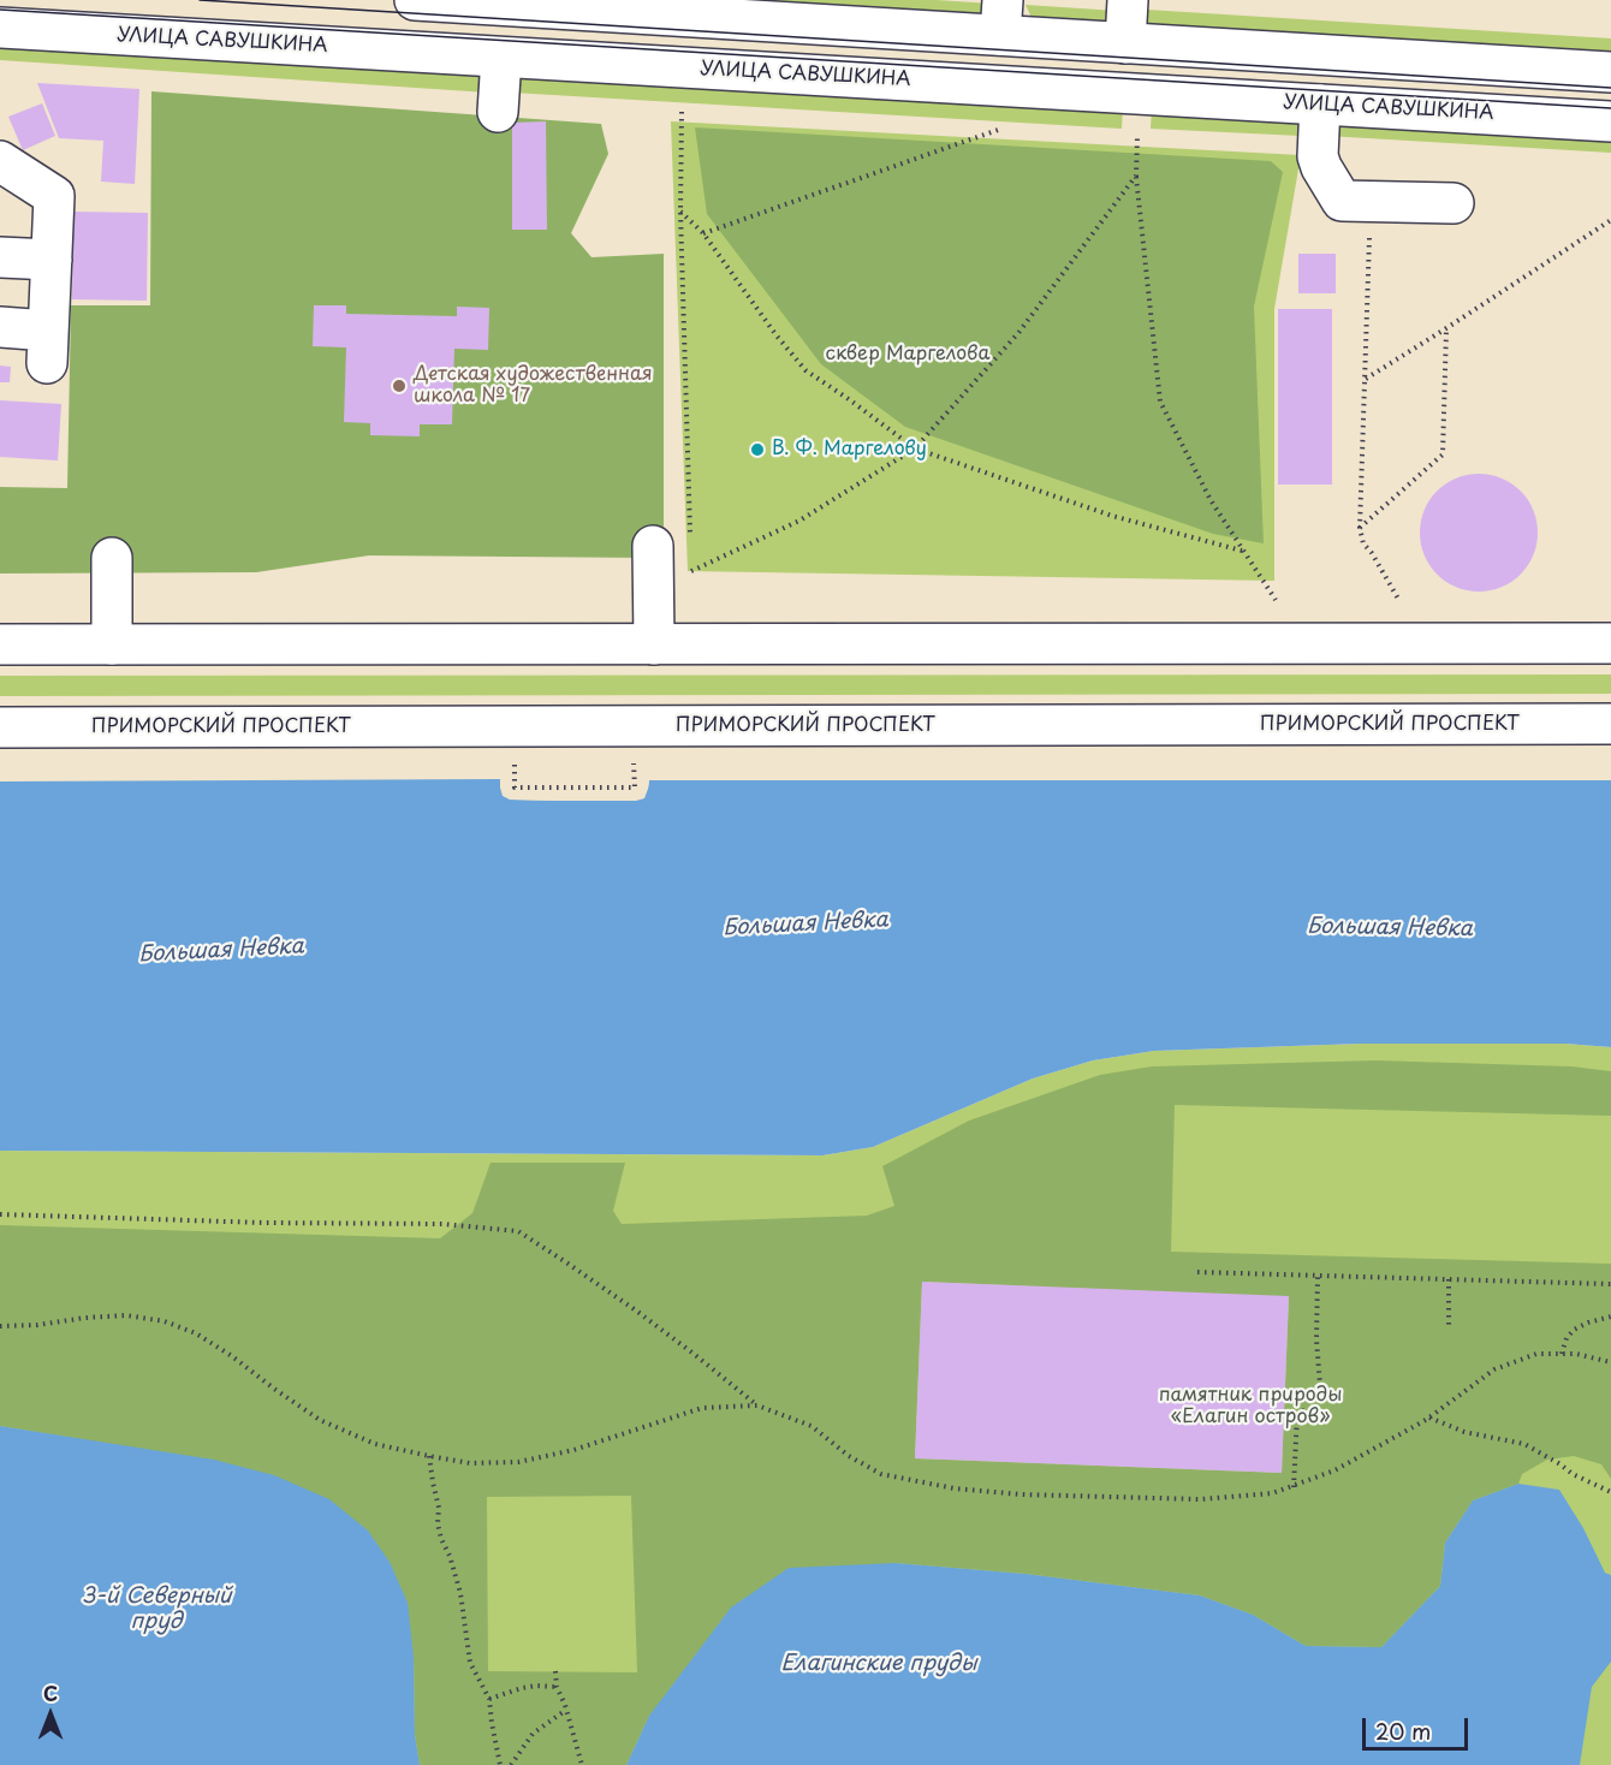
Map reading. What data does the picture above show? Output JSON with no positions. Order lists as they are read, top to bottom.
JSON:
{
  "streets": {
    "main road": ["УЛИЦА САВУШКИНА", "ПРИМОРСКИЙ ПРОСПЕКТ"]
  },
  "water": ["Большая Невка", "3-й Северный пруд", "Елагинские пруды"],
  "parks": ["сквер Маргелова", "памятник природы «Елагин остров»"],
  "places": ["Детская художественная школа № 17", "В. Ф. Маргелову"],
  "scale_bar": "20 m",
  "north": "top"
}
